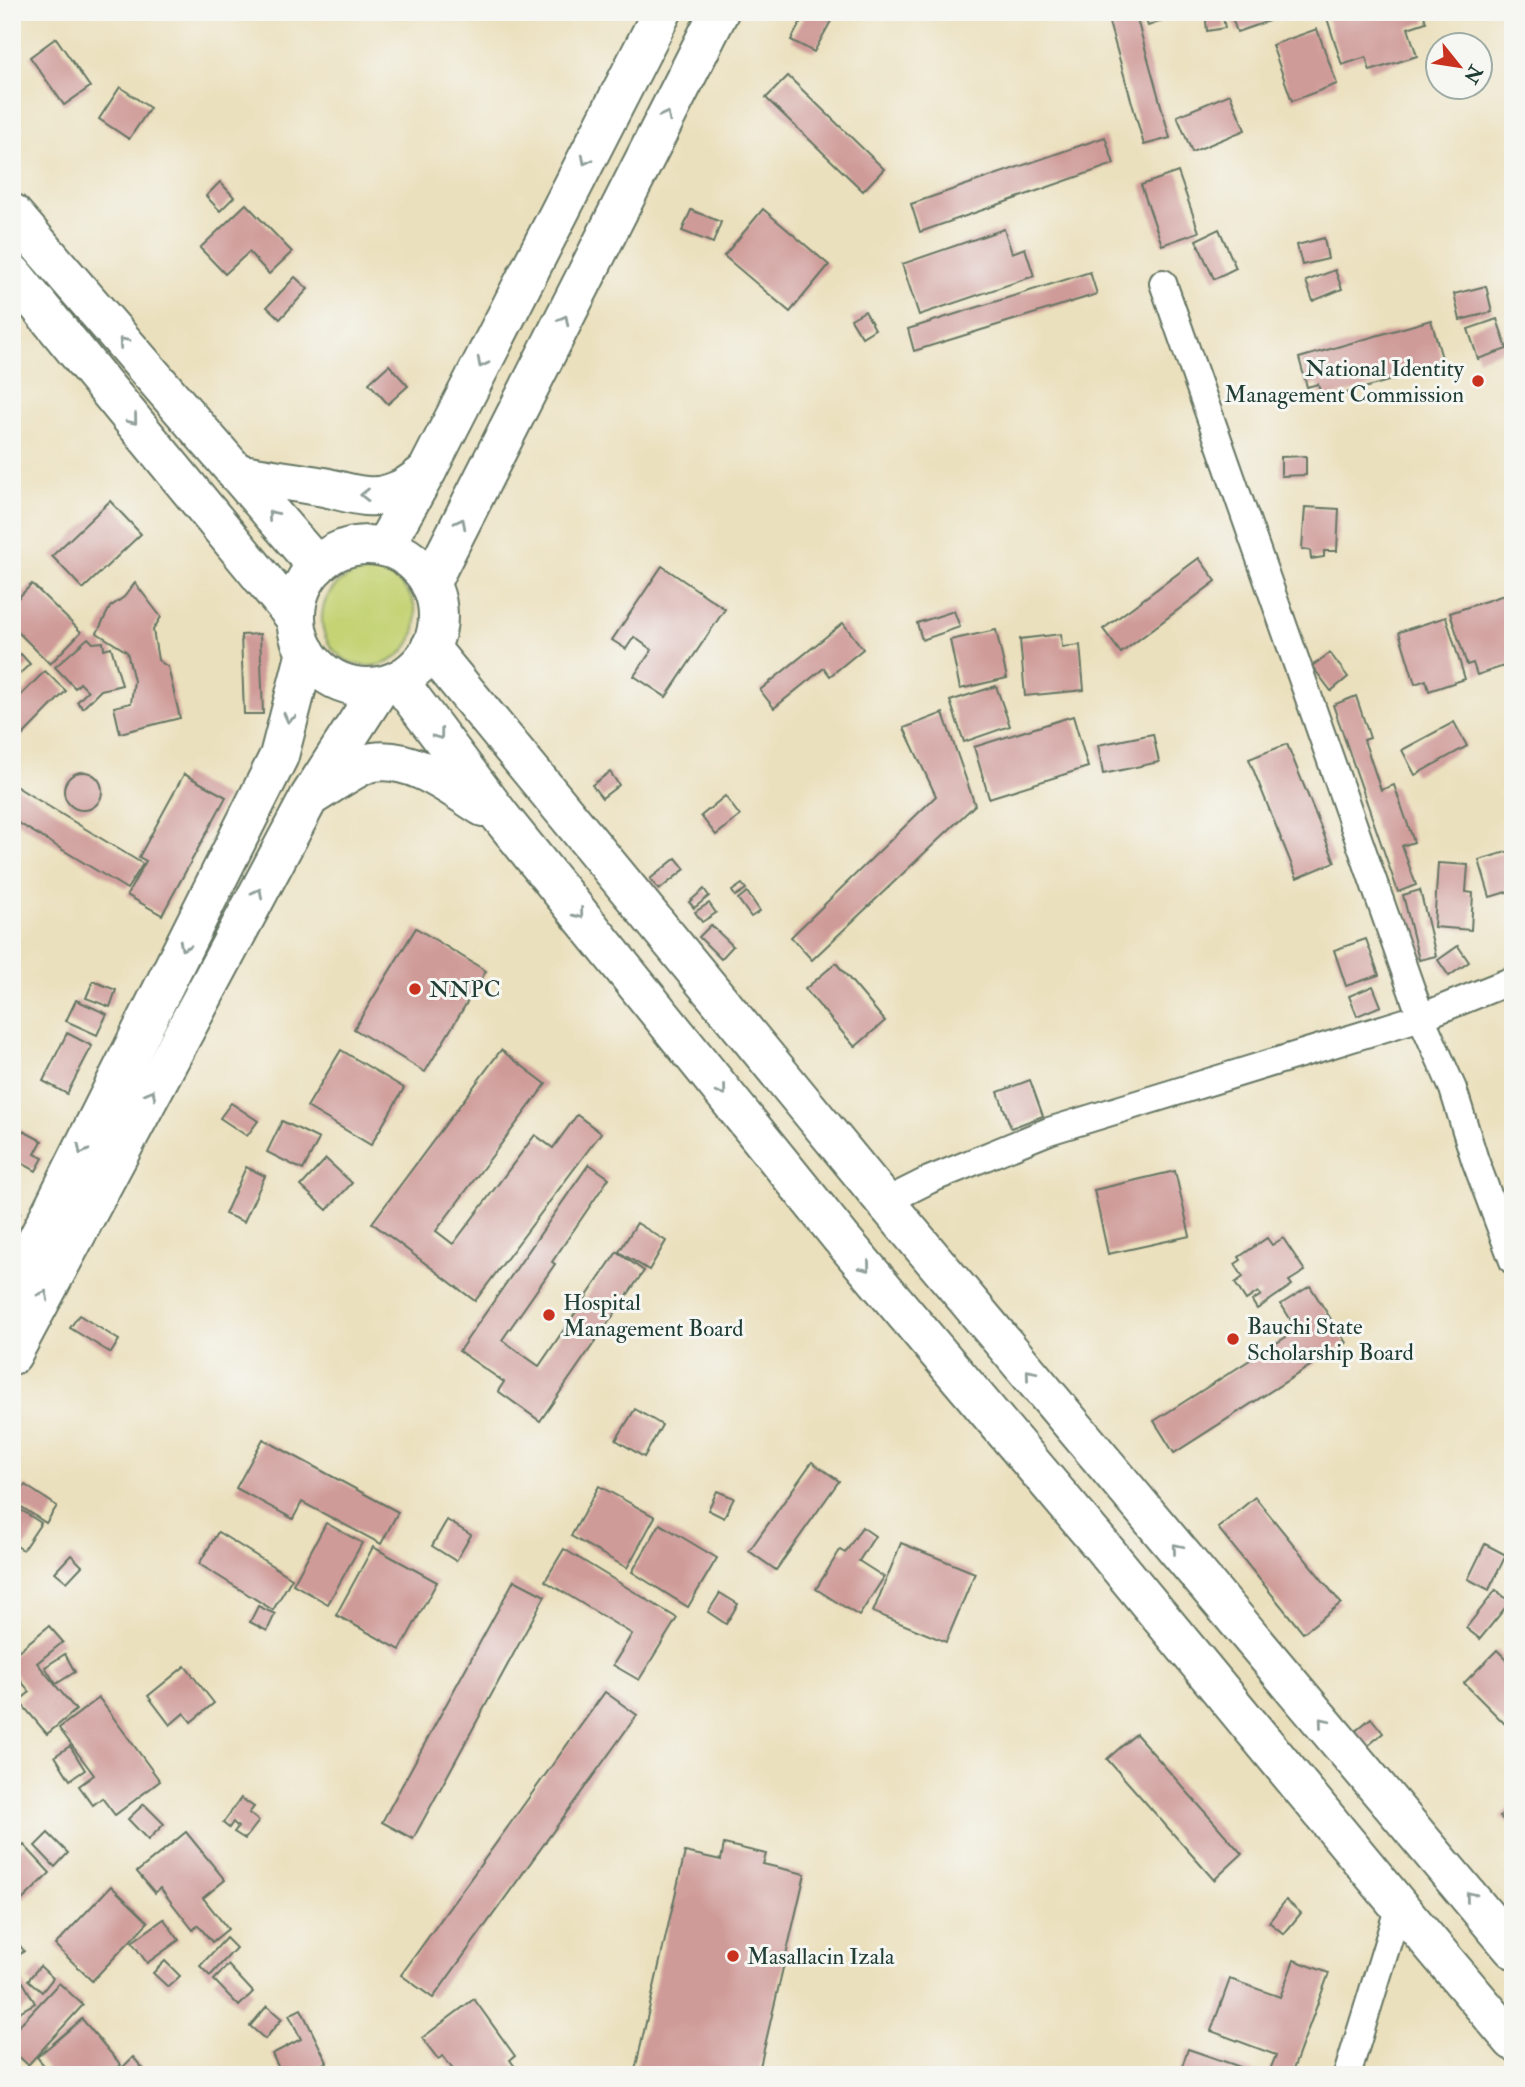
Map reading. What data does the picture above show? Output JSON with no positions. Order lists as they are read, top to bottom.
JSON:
{
  "places": [
    "National Identity Management Commission",
    "NNPC",
    "Hospital Management Board",
    "Bauchi State Scholarship Board",
    "Masallacin Izala"
  ],
  "north": "bottom right"
}
